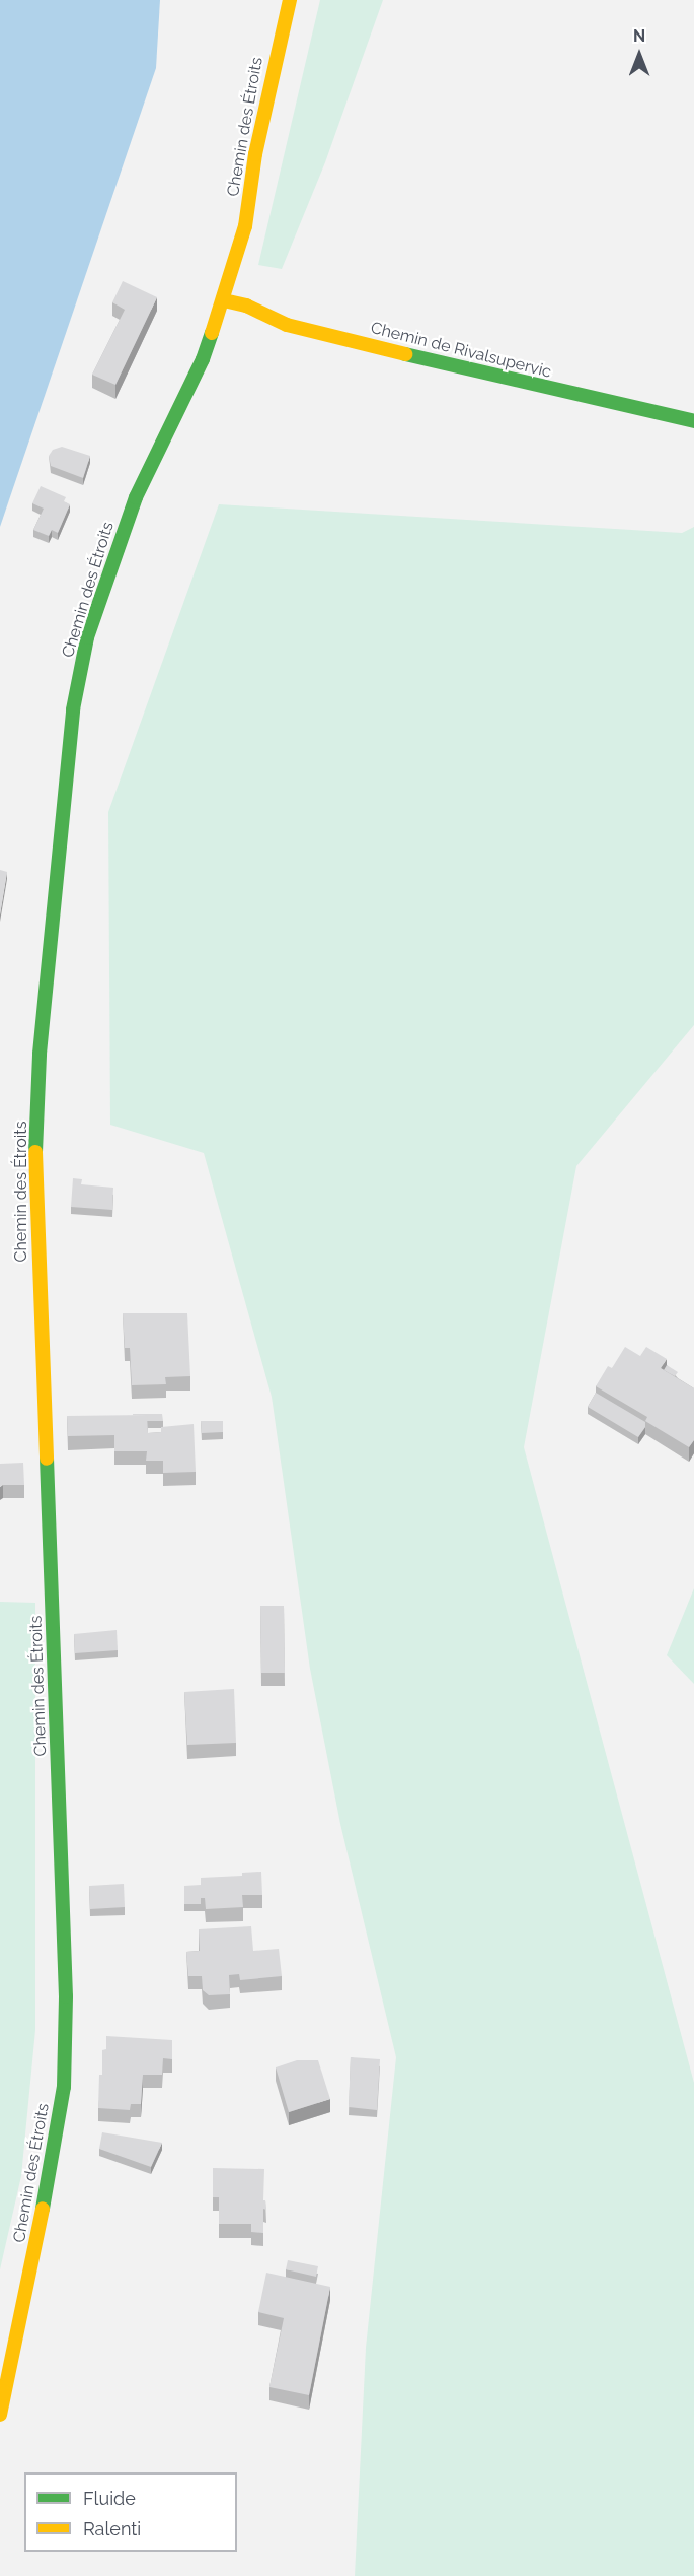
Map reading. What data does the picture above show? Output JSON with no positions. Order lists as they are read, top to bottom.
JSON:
{
  "streets": {
    "main road": ["Chemin des Étroits", "Chemin de Rivalsupervic"]
  },
  "crossings": [
    ["Chemin des Étroits", "Chemin de Rivalsupervic"]
  ],
  "legend": ["Fluide", "Ralenti"],
  "north": "top"
}
